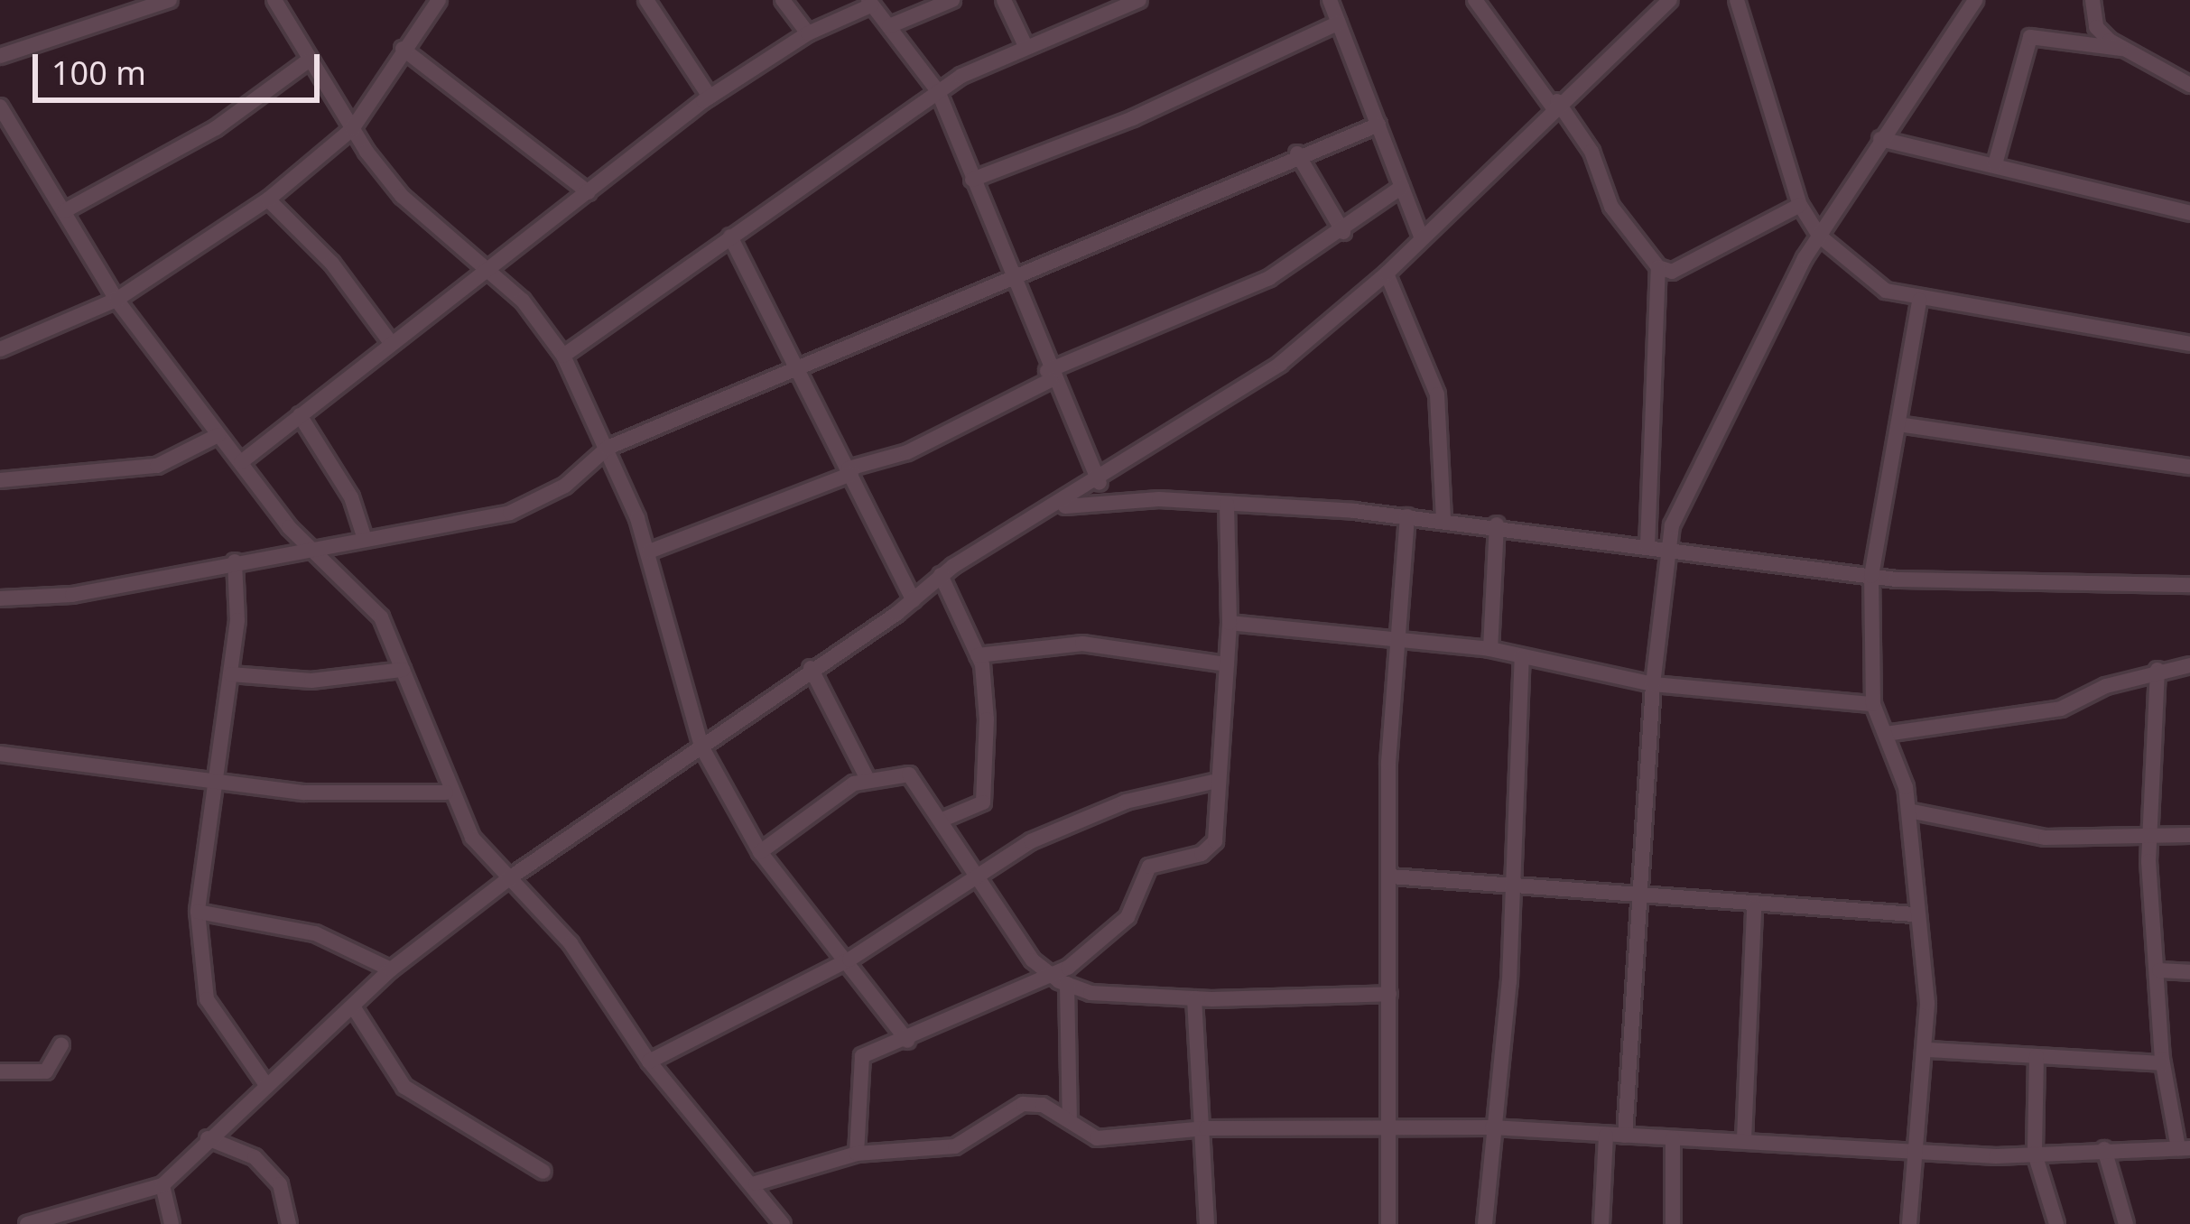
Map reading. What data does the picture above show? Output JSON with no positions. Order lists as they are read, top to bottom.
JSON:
{
  "scale_bar": "100 m"
}
